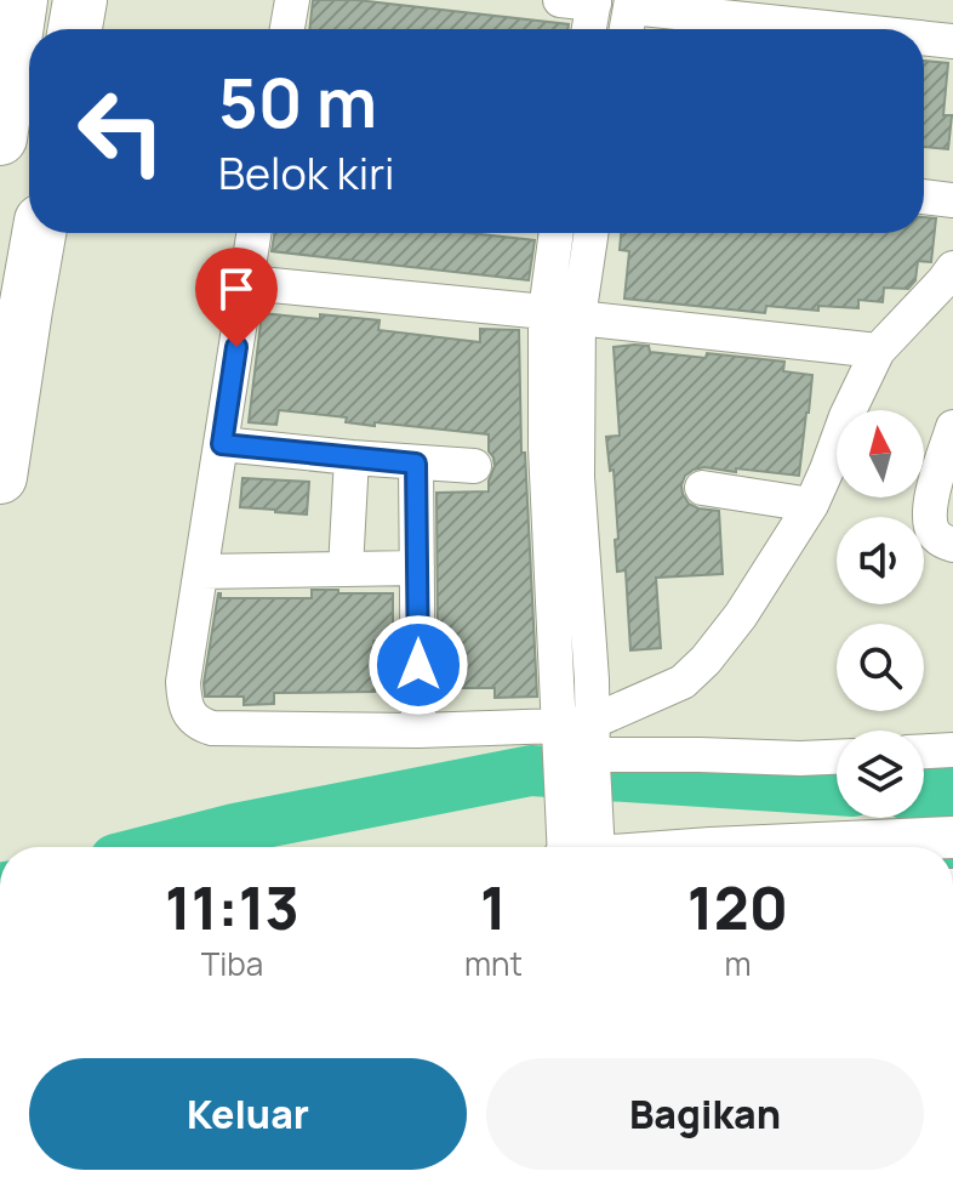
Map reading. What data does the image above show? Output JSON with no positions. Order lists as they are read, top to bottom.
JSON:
{
  "north": "top",
  "page": {
    "turn": ["50 m", "Belok kiri"],
    "eta": [
      "11:13",
      "Tiba",
      "1",
      "mnt",
      "120",
      "m"
    ],
    "buttons": ["Keluar", "Bagikan"]
  }
}
